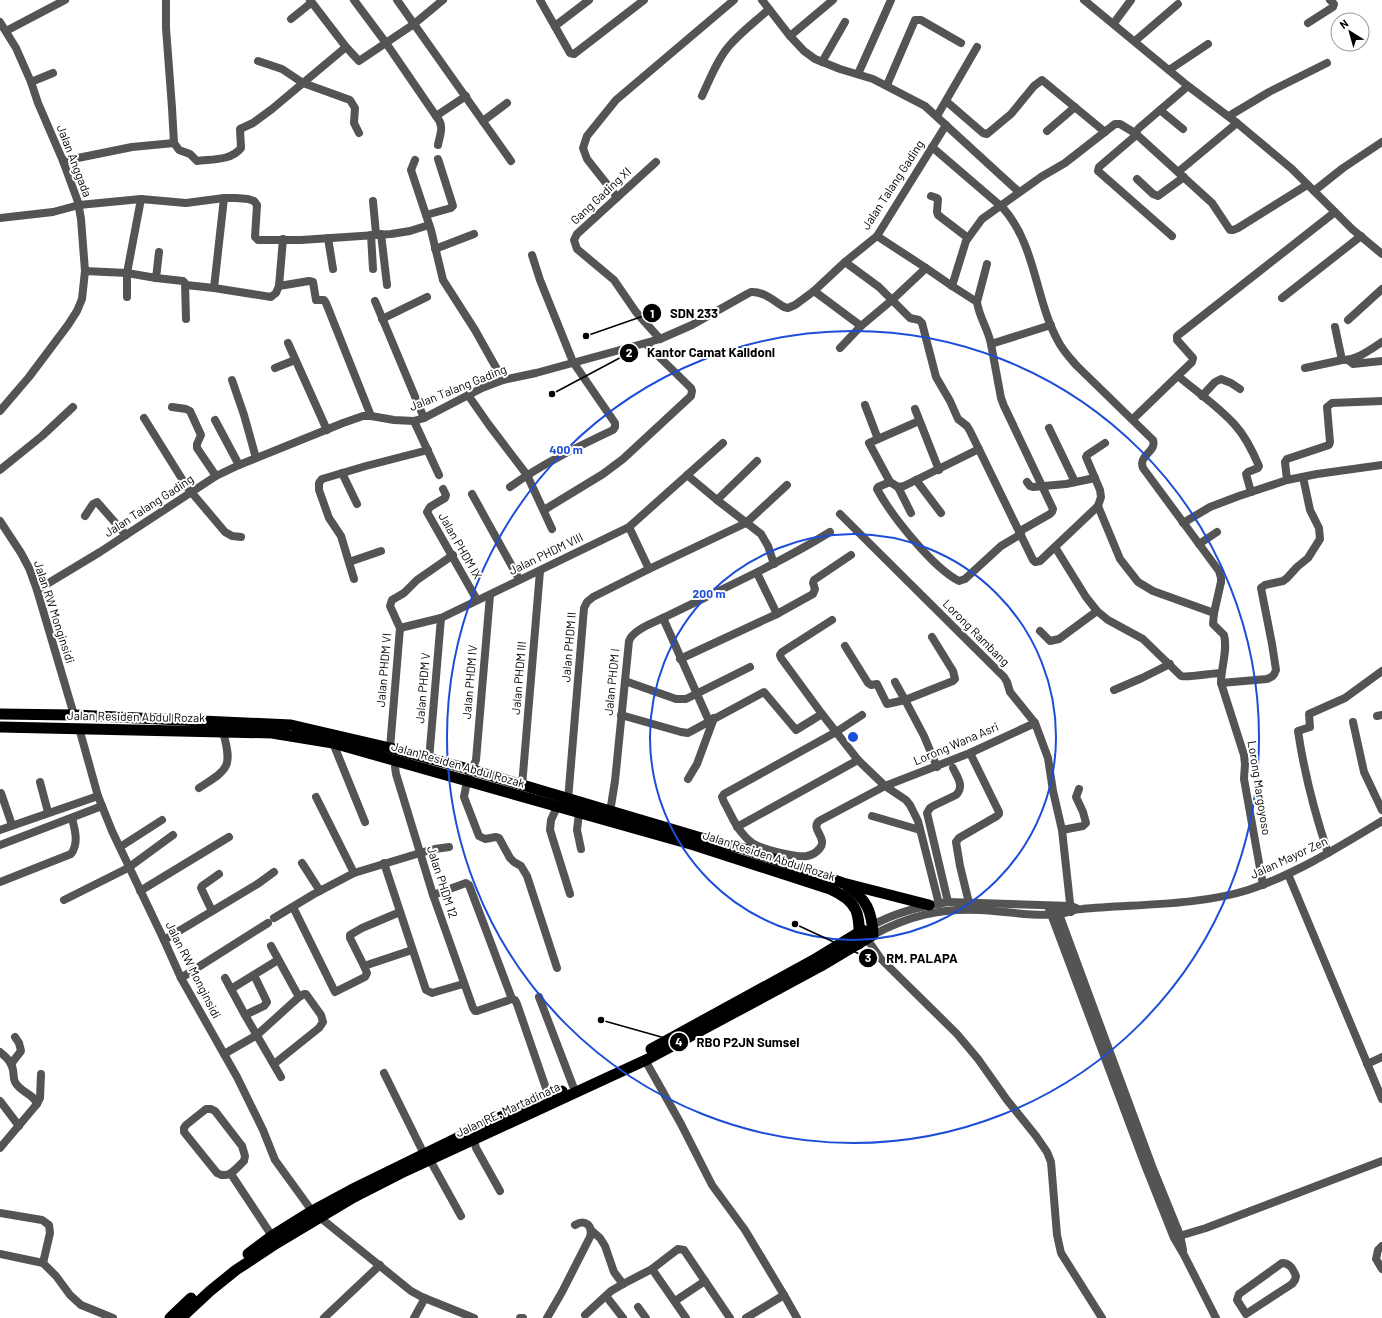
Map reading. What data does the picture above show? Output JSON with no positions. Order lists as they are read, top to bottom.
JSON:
{
  "streets": {
    "highway": ["Jalan Residen Abdul Rozak", "Jalan RE. Martadinata"],
    "street": [
      "Jalan Anggada",
      "Jalan Talang Gading",
      "Gang Gading XI",
      "Jalan PHDM IX",
      "Jalan PHDM VIII",
      "Jalan RW Monginsidi",
      "Lorong Rambang",
      "Jalan PHDM II",
      "Jalan PHDM VI",
      "Jalan PHDM III",
      "Jalan PHDM IV",
      "Jalan PHDM I",
      "Jalan PHDM V",
      "Lorong Wana Asri",
      "Lorong Margoyoso",
      "Jalan Mayor Zen",
      "Jalan PHDM 12"
    ]
  },
  "crossings": [
    ["Jalan Talang Gading", "Gang Gading XI"],
    ["Jalan Talang Gading", "Jalan RW Monginsidi"],
    ["Jalan PHDM IX", "Jalan PHDM VIII"],
    ["Jalan PHDM IX", "Jalan PHDM VI"],
    ["Jalan PHDM VIII", "Jalan PHDM VI"],
    ["Jalan PHDM VIII", "Jalan PHDM III"],
    ["Jalan PHDM VIII", "Jalan PHDM IV"],
    ["Jalan PHDM VIII", "Jalan PHDM V"],
    ["Jalan RW Monginsidi", "Jalan Residen Abdul Rozak"],
    ["Lorong Rambang", "Lorong Wana Asri"],
    ["Lorong Rambang", "Jalan Mayor Zen"],
    ["Jalan PHDM II", "Jalan Residen Abdul Rozak"],
    ["Jalan PHDM VI", "Jalan Residen Abdul Rozak"],
    ["Jalan PHDM III", "Jalan Residen Abdul Rozak"],
    ["Jalan PHDM IV", "Jalan Residen Abdul Rozak"],
    ["Jalan PHDM I", "Jalan Residen Abdul Rozak"],
    ["Jalan PHDM V", "Jalan Residen Abdul Rozak"],
    ["Jalan Residen Abdul Rozak", "Lorong Wana Asri"],
    ["Jalan Residen Abdul Rozak", "Jalan PHDM 12"],
    ["Jalan Residen Abdul Rozak", "Jalan RE. Martadinata"],
    ["Lorong Margoyoso", "Jalan Mayor Zen"]
  ],
  "places": [
    "SDN 233",
    "Kantor Camat Kalidoni",
    "RM. PALAPA",
    "RBO P2JN Sumsel"
  ],
  "north": "top left",
  "rings": ["400 m", "200 m"]
}
